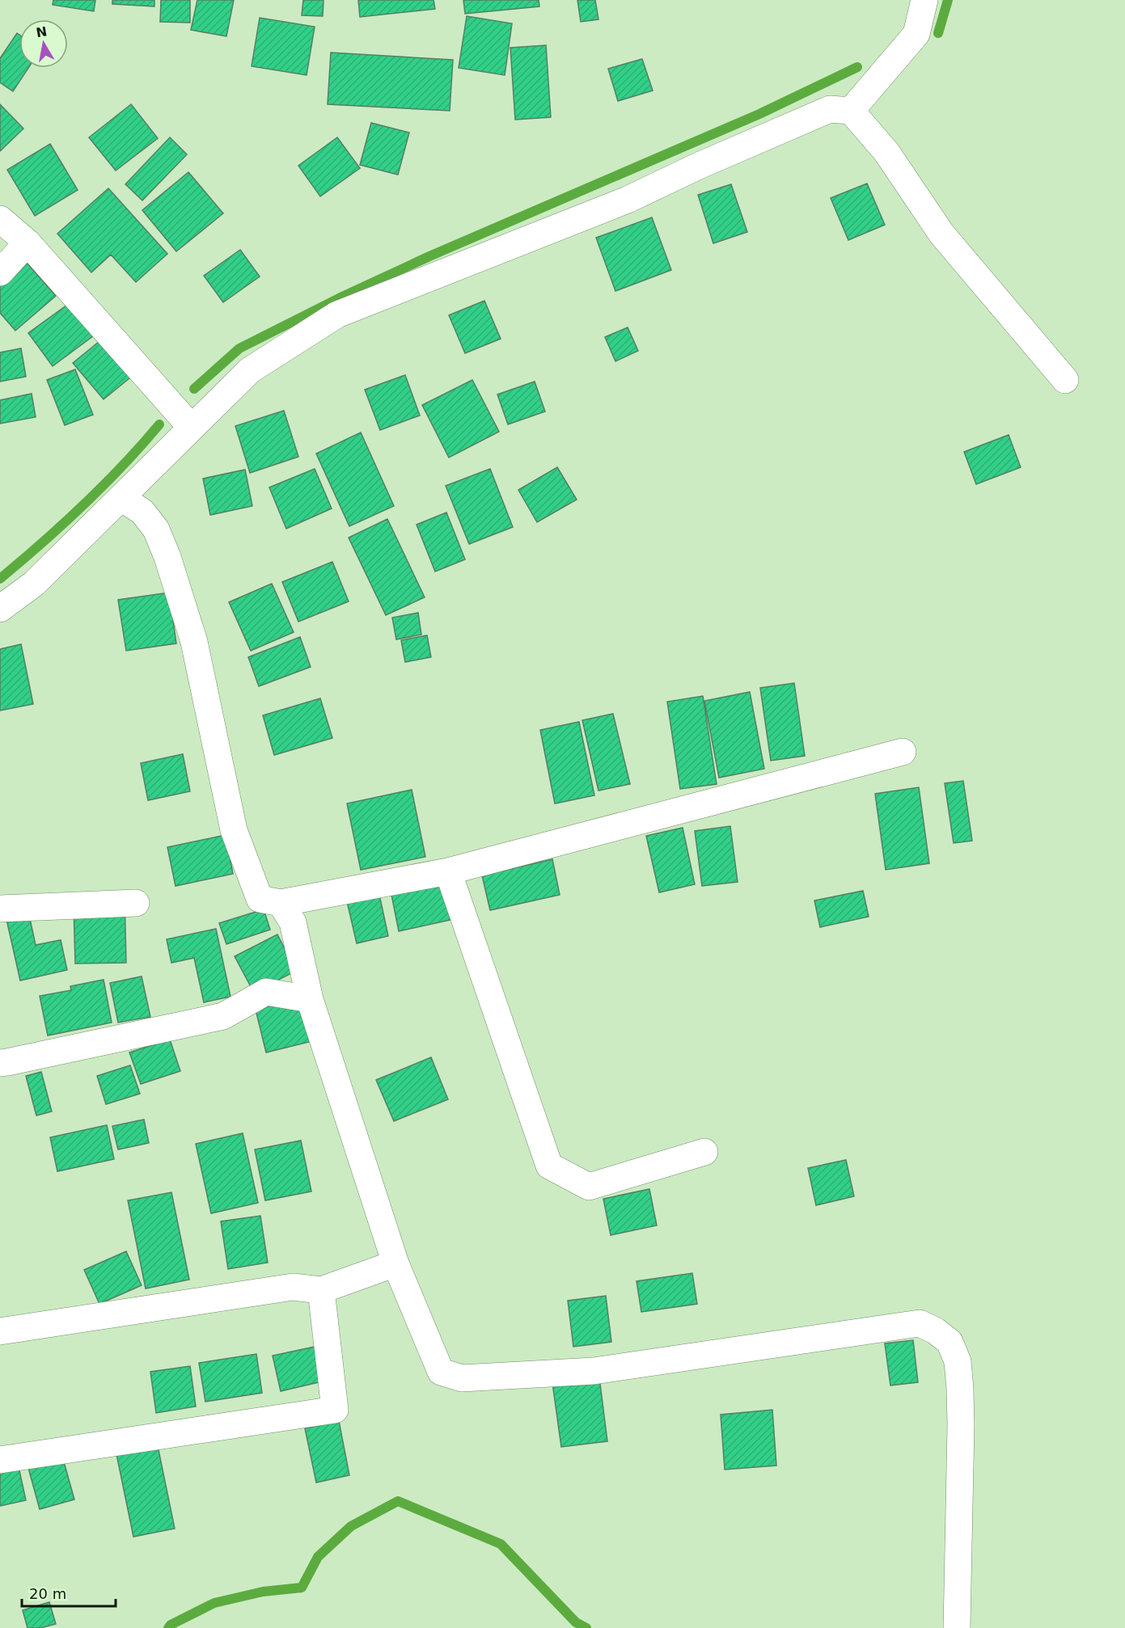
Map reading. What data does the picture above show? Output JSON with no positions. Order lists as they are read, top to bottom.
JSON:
{
  "scale_bar": "20 m",
  "north": "top"
}
